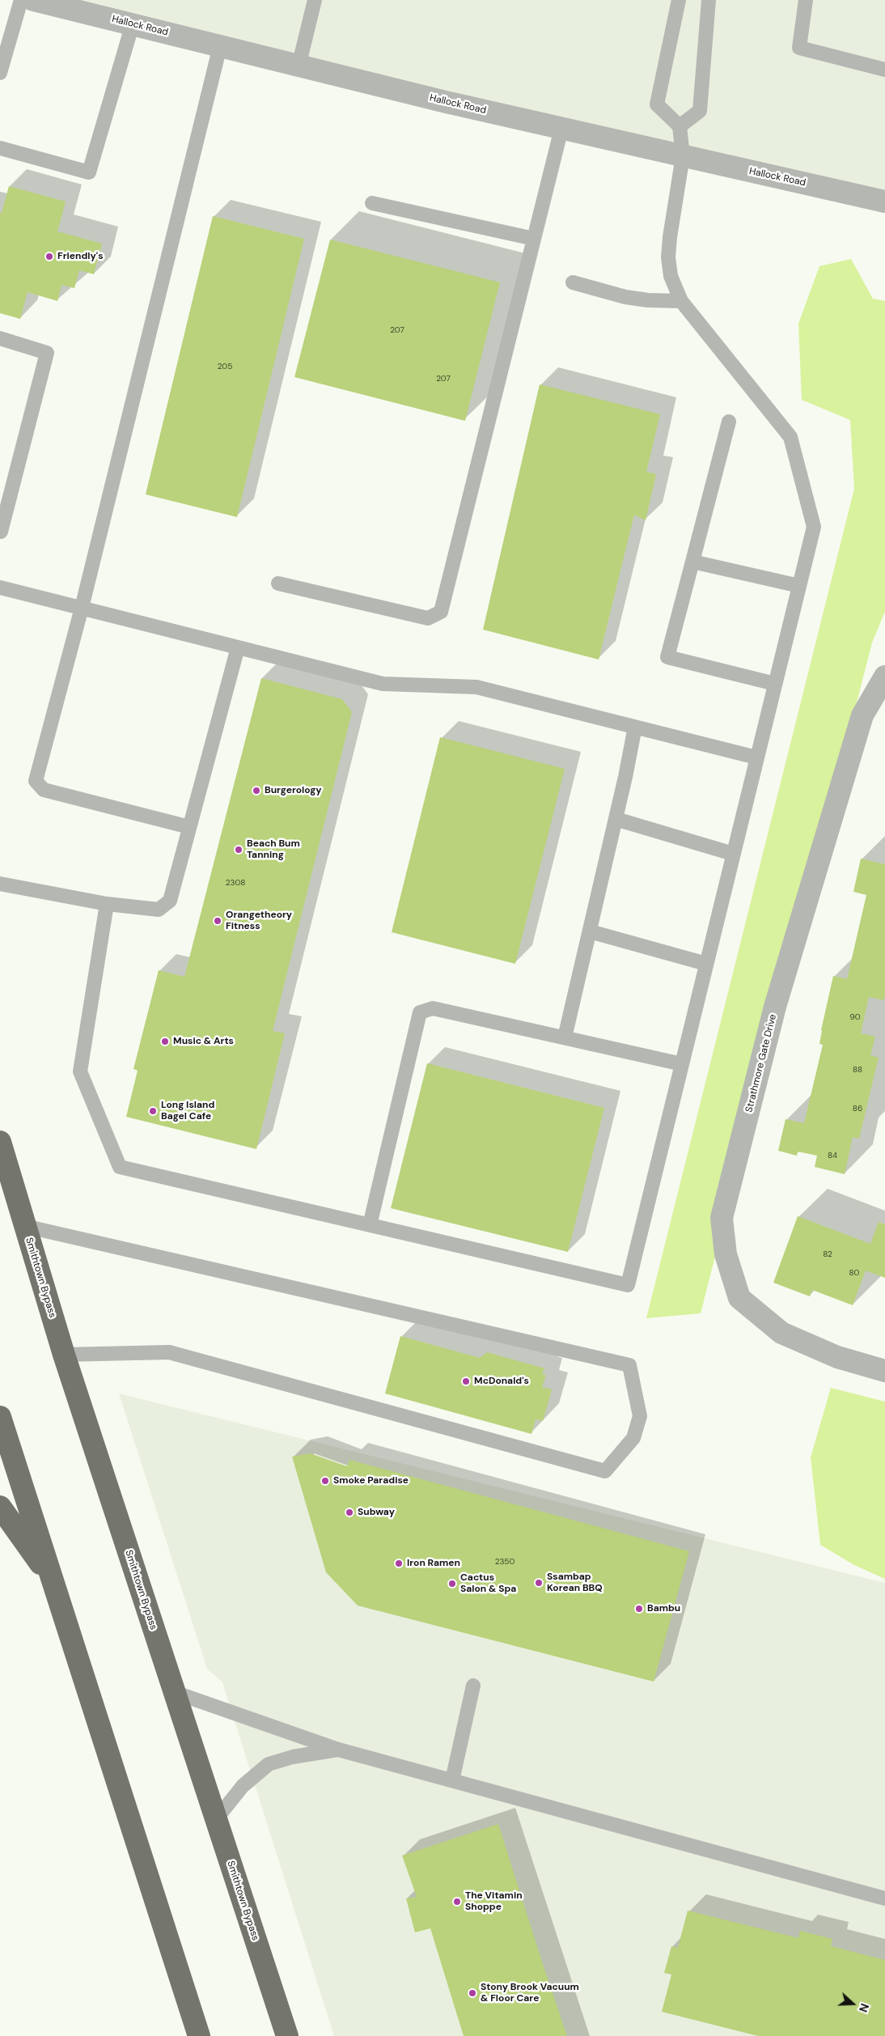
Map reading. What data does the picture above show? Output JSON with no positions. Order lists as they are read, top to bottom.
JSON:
{
  "streets": {
    "highway": ["Smithtown Bypass"],
    "street": ["Hallock Road", "Strathmore Gate Drive"]
  },
  "places": [
    "Friendly's",
    "Burgerology",
    "Beach Bum Tanning",
    "Orangetheory Fitness",
    "Music & Arts",
    "Long Island Bagel Cafe",
    "McDonald's",
    "Smoke Paradise",
    "Subway",
    "Iron Ramen",
    "Ssambap Korean BBQ",
    "Cactus Salon & Spa",
    "Bambu",
    "The Vitamin Shoppe",
    "Stony Brook Vacuum & Floor Care"
  ],
  "house_numbers": [
    "207",
    "205",
    "207",
    "2308",
    "90",
    "88",
    "86",
    "84",
    "82",
    "80",
    "2350"
  ],
  "north": "right"
}
